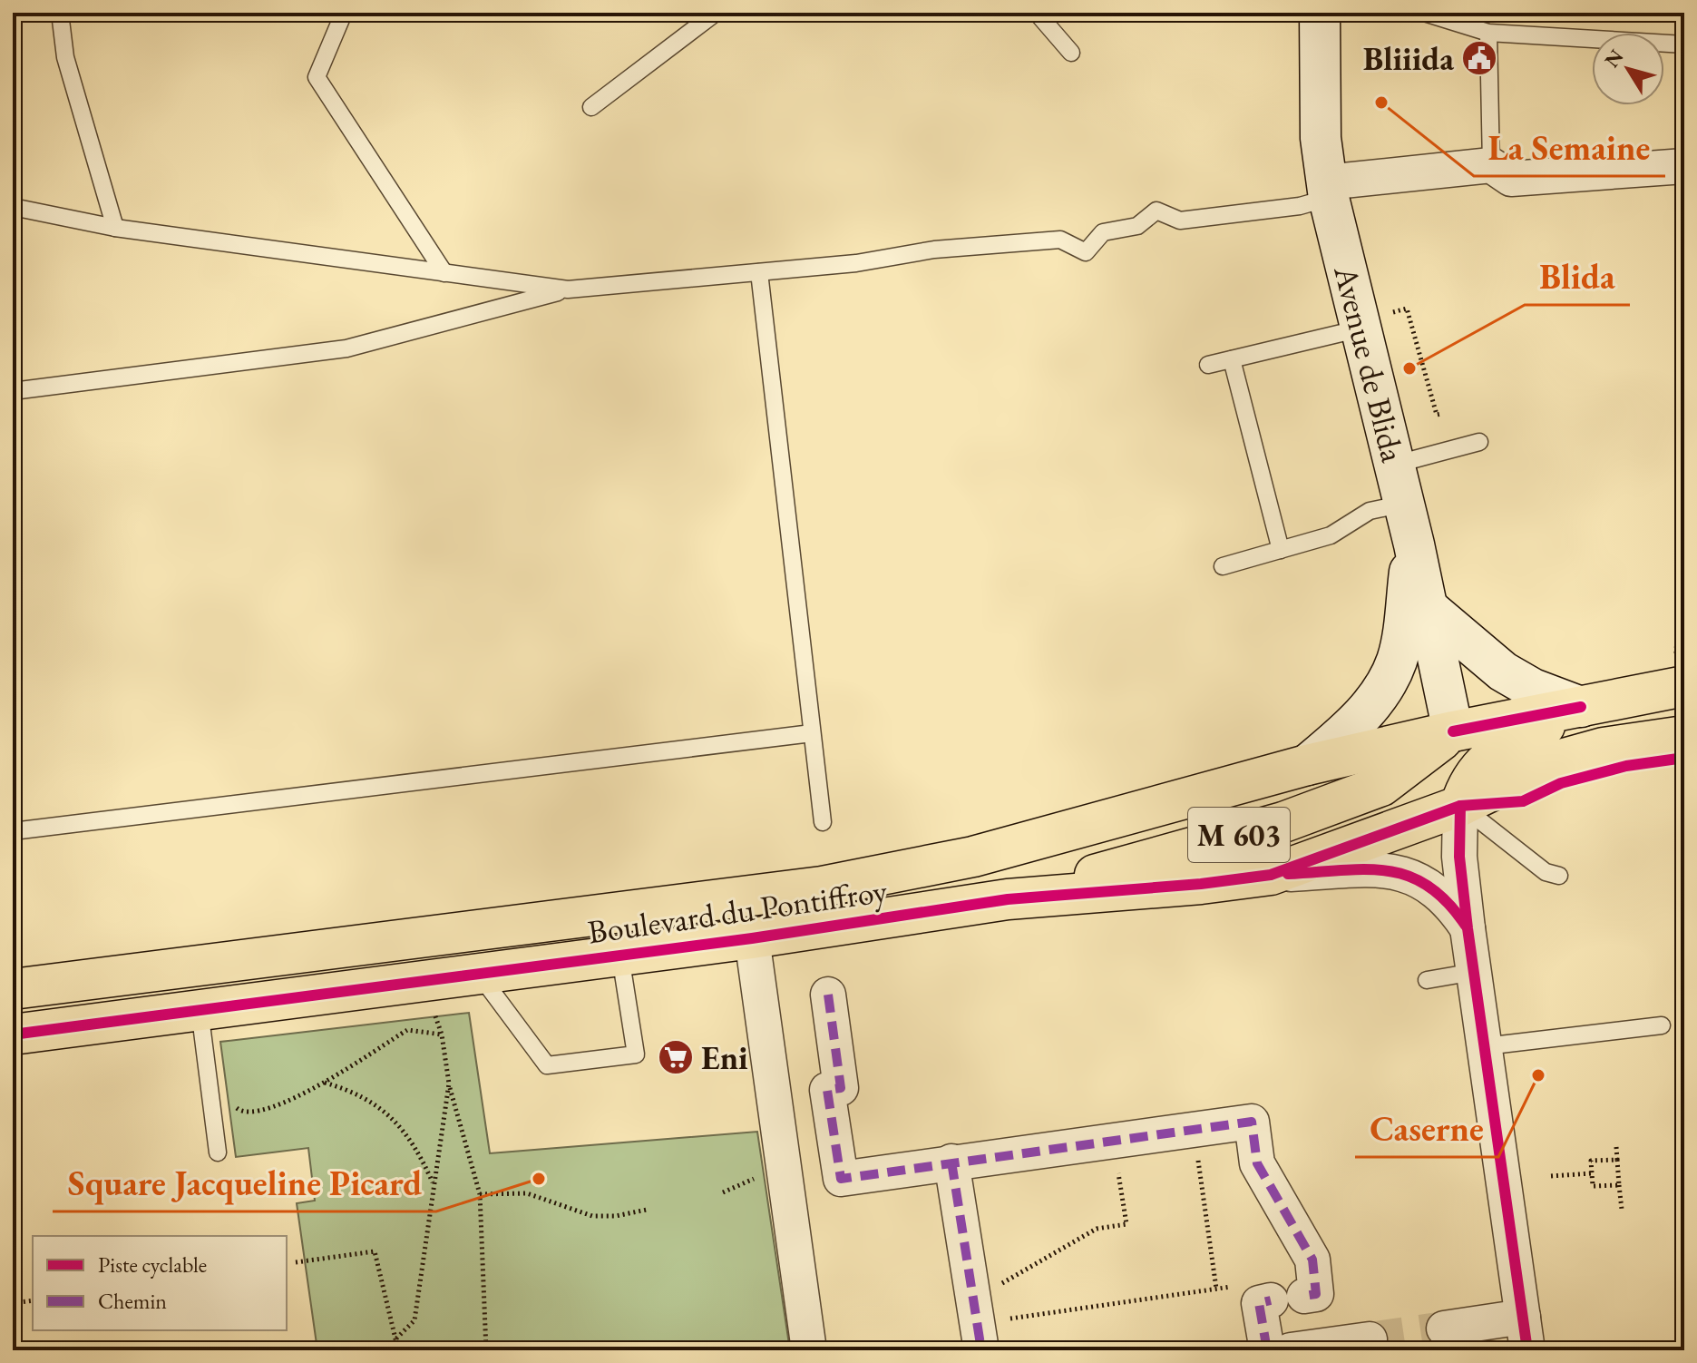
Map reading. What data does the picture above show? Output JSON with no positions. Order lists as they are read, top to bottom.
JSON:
{
  "streets": {
    "main road": ["Avenue de Blida", "M 603", "Boulevard du Pontiffroy"]
  },
  "crossings": [
    ["Avenue de Blida", "Boulevard du Pontiffroy"]
  ],
  "places": {
    "public building": ["Bliiida"],
    "other": [
      "La Semaine",
      "Blida",
      "Caserne",
      "Square Jacqueline Picard"
    ],
    "supermarket": ["Eni"]
  },
  "legend": ["Piste cyclable", "Chemin"],
  "north": "top left"
}
